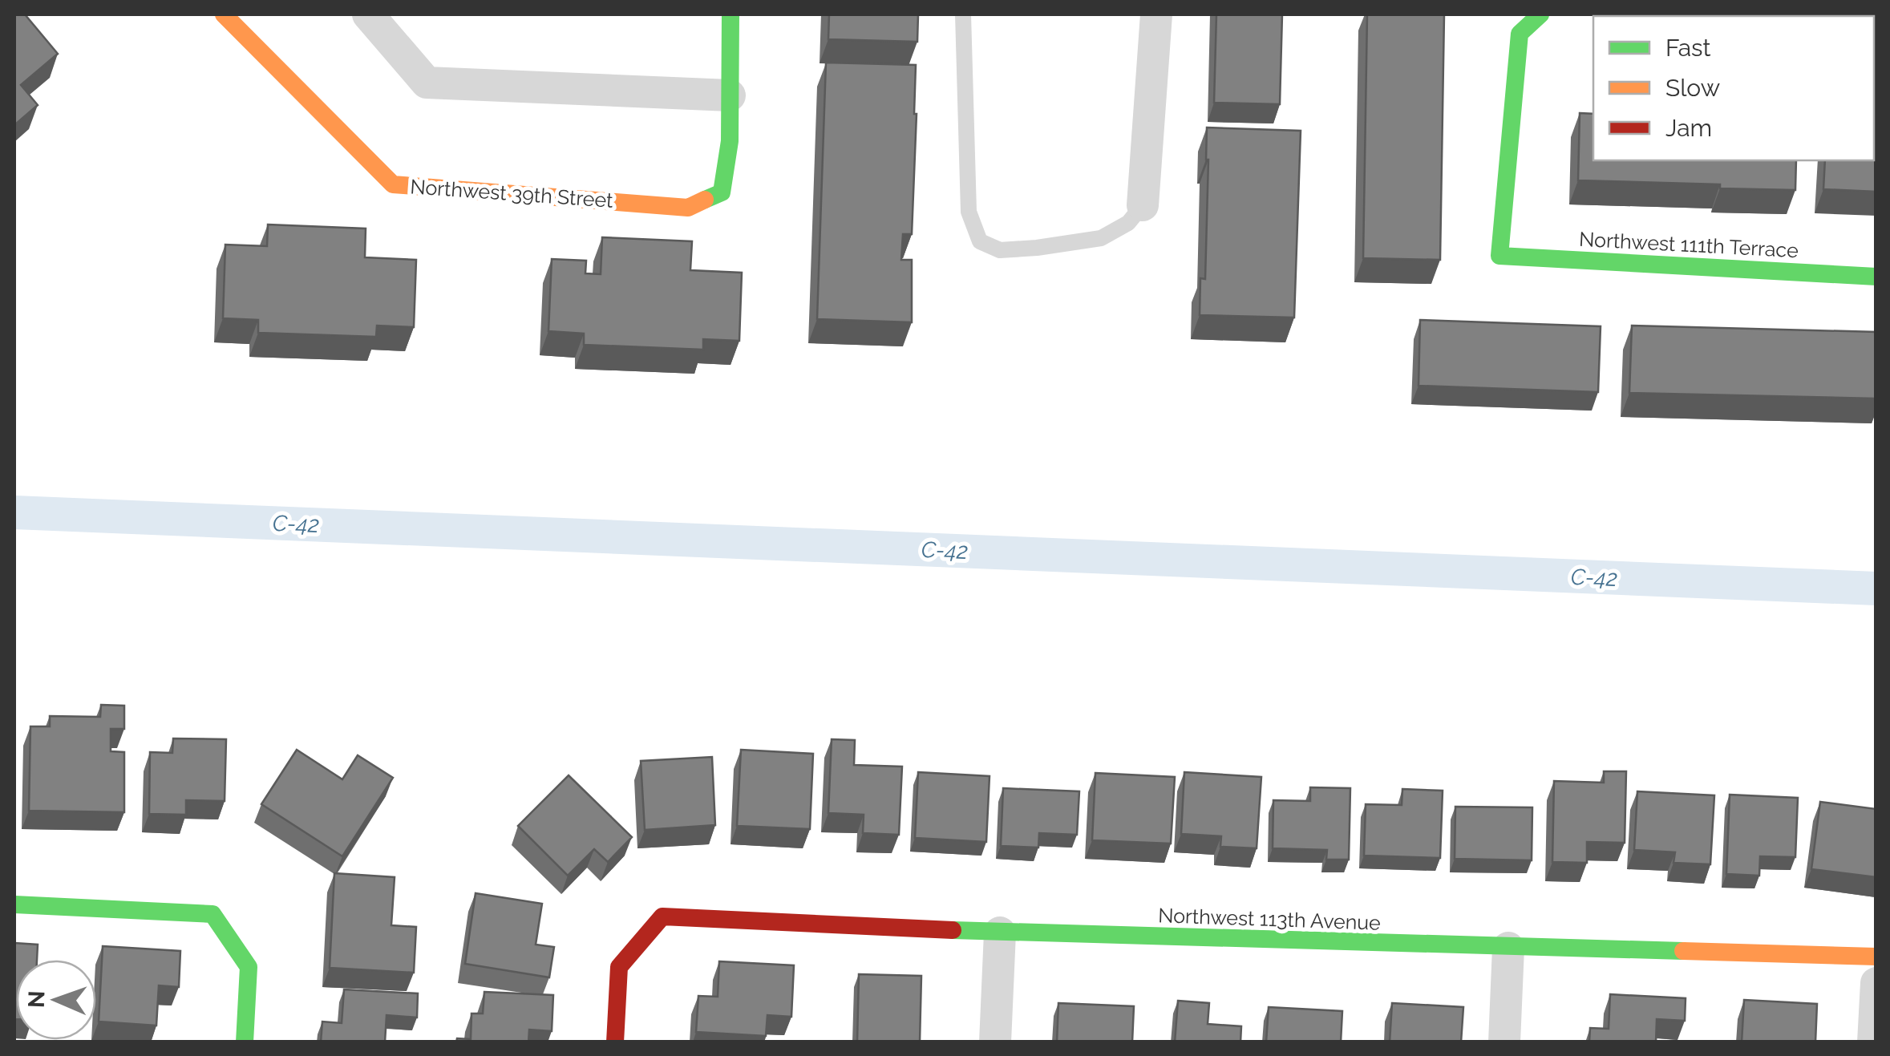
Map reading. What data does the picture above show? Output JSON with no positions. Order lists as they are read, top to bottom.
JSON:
{
  "streets": {
    "street": ["Northwest 39th Street", "Northwest 111th Terrace", "Northwest 113th Avenue"]
  },
  "water": ["C-42"],
  "legend": ["Fast", "Slow", "Jam"],
  "north": "left"
}
